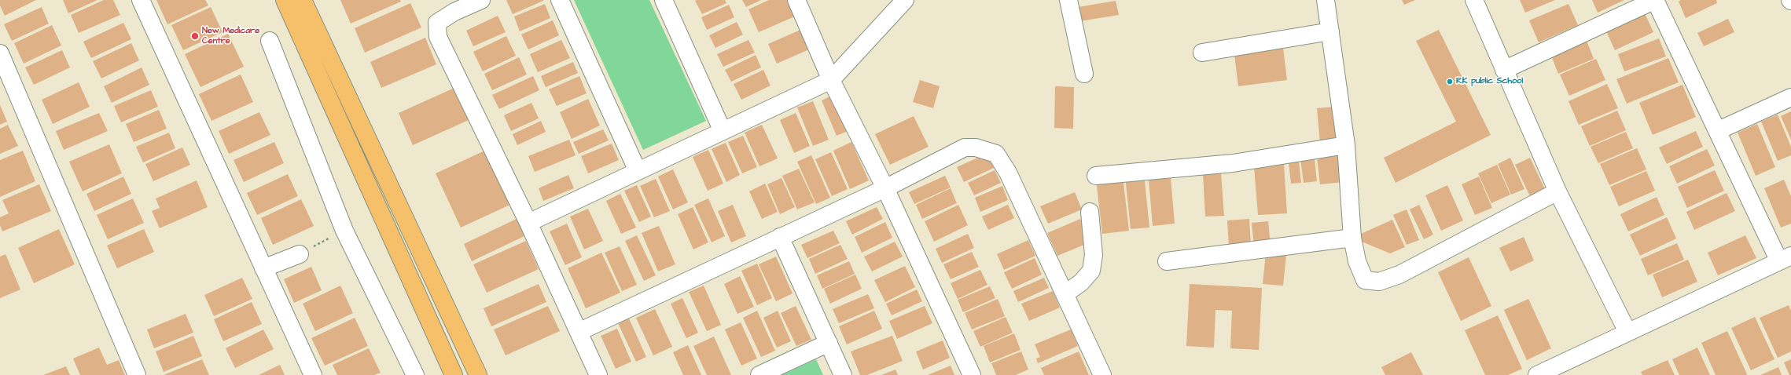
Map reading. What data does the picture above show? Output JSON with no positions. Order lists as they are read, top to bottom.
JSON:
{
  "places": ["New Medicare Centre", "RK public School"]
}
